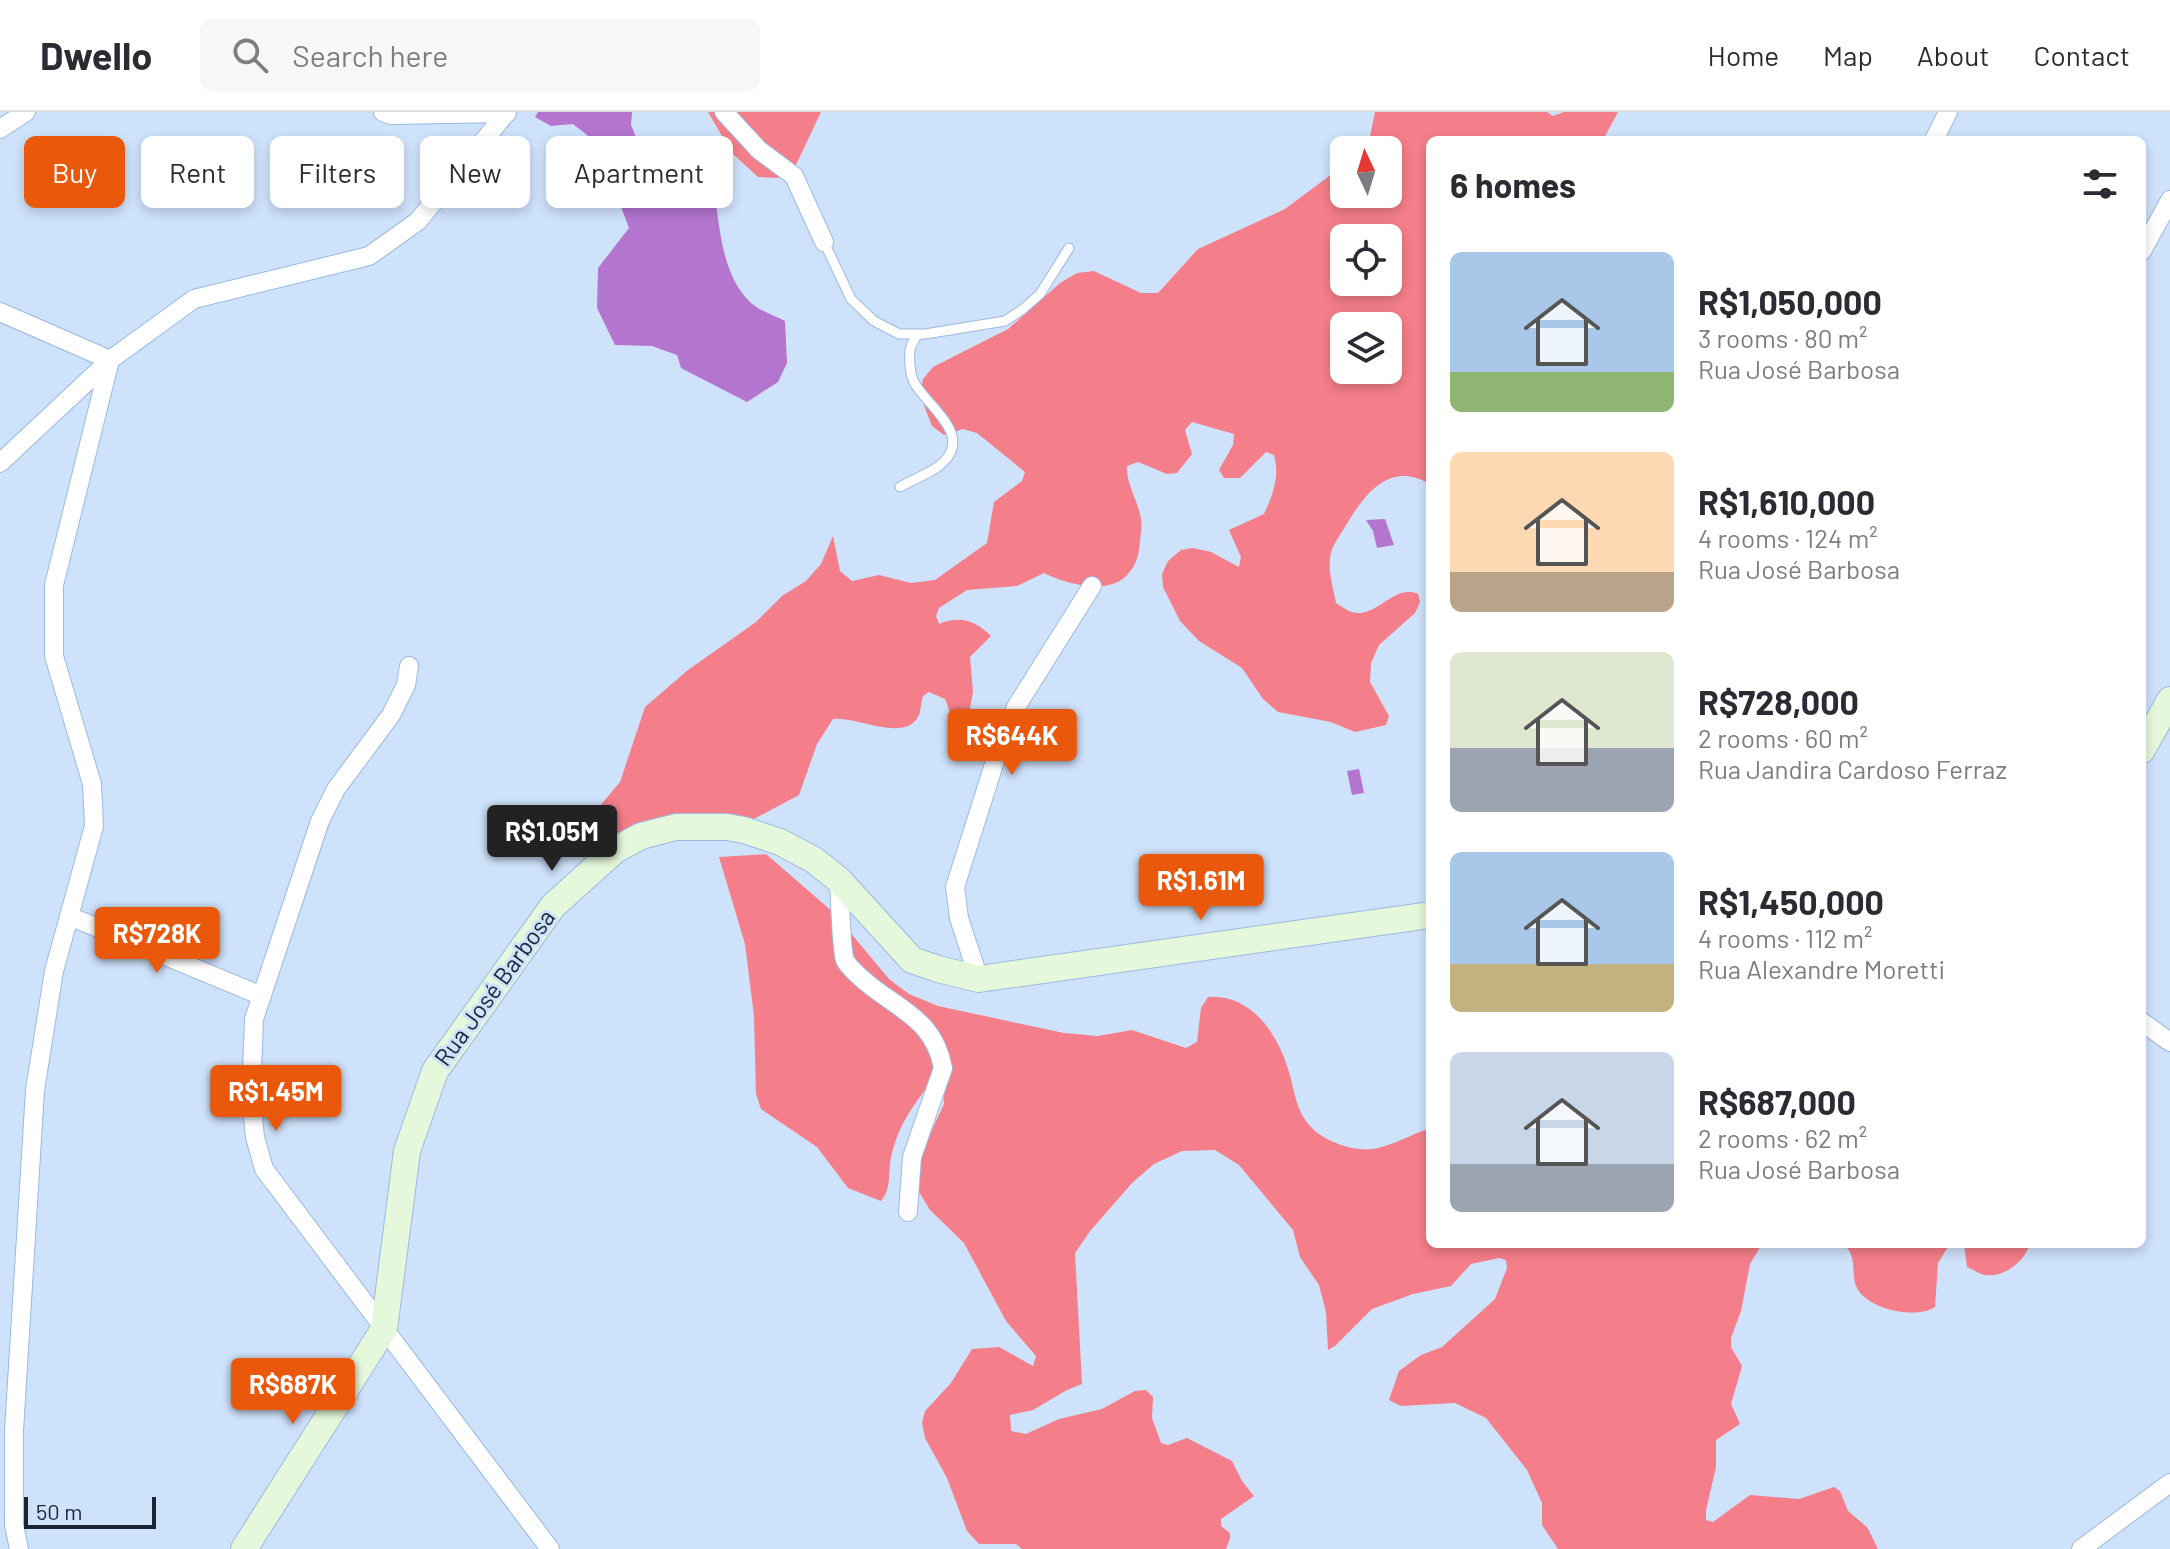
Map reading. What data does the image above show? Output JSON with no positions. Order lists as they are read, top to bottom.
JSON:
{
  "streets": {
    "street": ["Rua José Barbosa"]
  },
  "scale_bar": "50 m",
  "north": "top",
  "page": {
    "header": "Dwello",
    "search": "Search here",
    "nav": [
      "Home",
      "Map",
      "About",
      "Contact"
    ],
    "chip": [
      "Buy",
      "Rent",
      "Filters",
      "New",
      "Apartment"
    ],
    "heading": "6 homes",
    "list": [
      {
        "name": "R$1,050,000",
        "note": "3 rooms · 80 m² · Rua José Barbosa"
      },
      {
        "name": "R$1,610,000",
        "note": "4 rooms · 124 m² · Rua José Barbosa"
      },
      {
        "name": "R$728,000",
        "note": "2 rooms · 60 m² · Rua Jandira Cardoso Ferraz"
      },
      {
        "name": "R$1,450,000",
        "note": "4 rooms · 112 m² · Rua Alexandre Moretti"
      },
      {
        "name": "R$687,000",
        "note": "2 rooms · 62 m² · Rua José Barbosa"
      }
    ],
    "price": [
      "R$644K",
      "R$1.05M",
      "R$1.61M",
      "R$728K",
      "R$1.45M",
      "R$687K"
    ],
    "scale": "50 m"
  }
}
